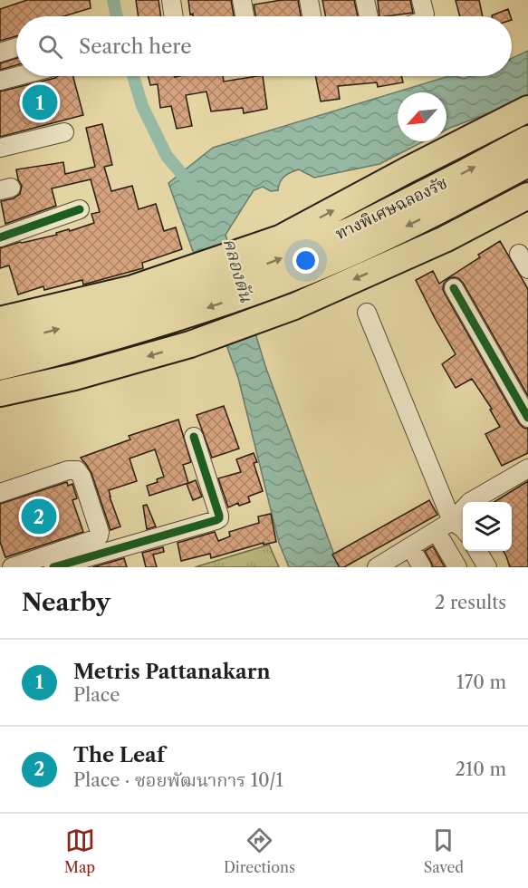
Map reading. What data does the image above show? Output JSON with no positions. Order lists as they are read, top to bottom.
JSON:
{
  "streets": {
    "highway": ["ทางพิเศษฉลองรัช"]
  },
  "water": ["คลองตัน"],
  "north": "bottom left",
  "page": {
    "search": "Search here",
    "pins": ["1", "2"],
    "heading": ["Nearby", "2 results"],
    "list": [
      {
        "mark": "1",
        "name": "Metris Pattanakarn",
        "note": "Place",
        "value": "170 m"
      },
      {
        "mark": "2",
        "name": "The Leaf",
        "note": "Place · ซอยพัฒนาการ 10/1",
        "value": "210 m"
      }
    ],
    "nav": ["Map", "Directions", "Saved"]
  }
}
